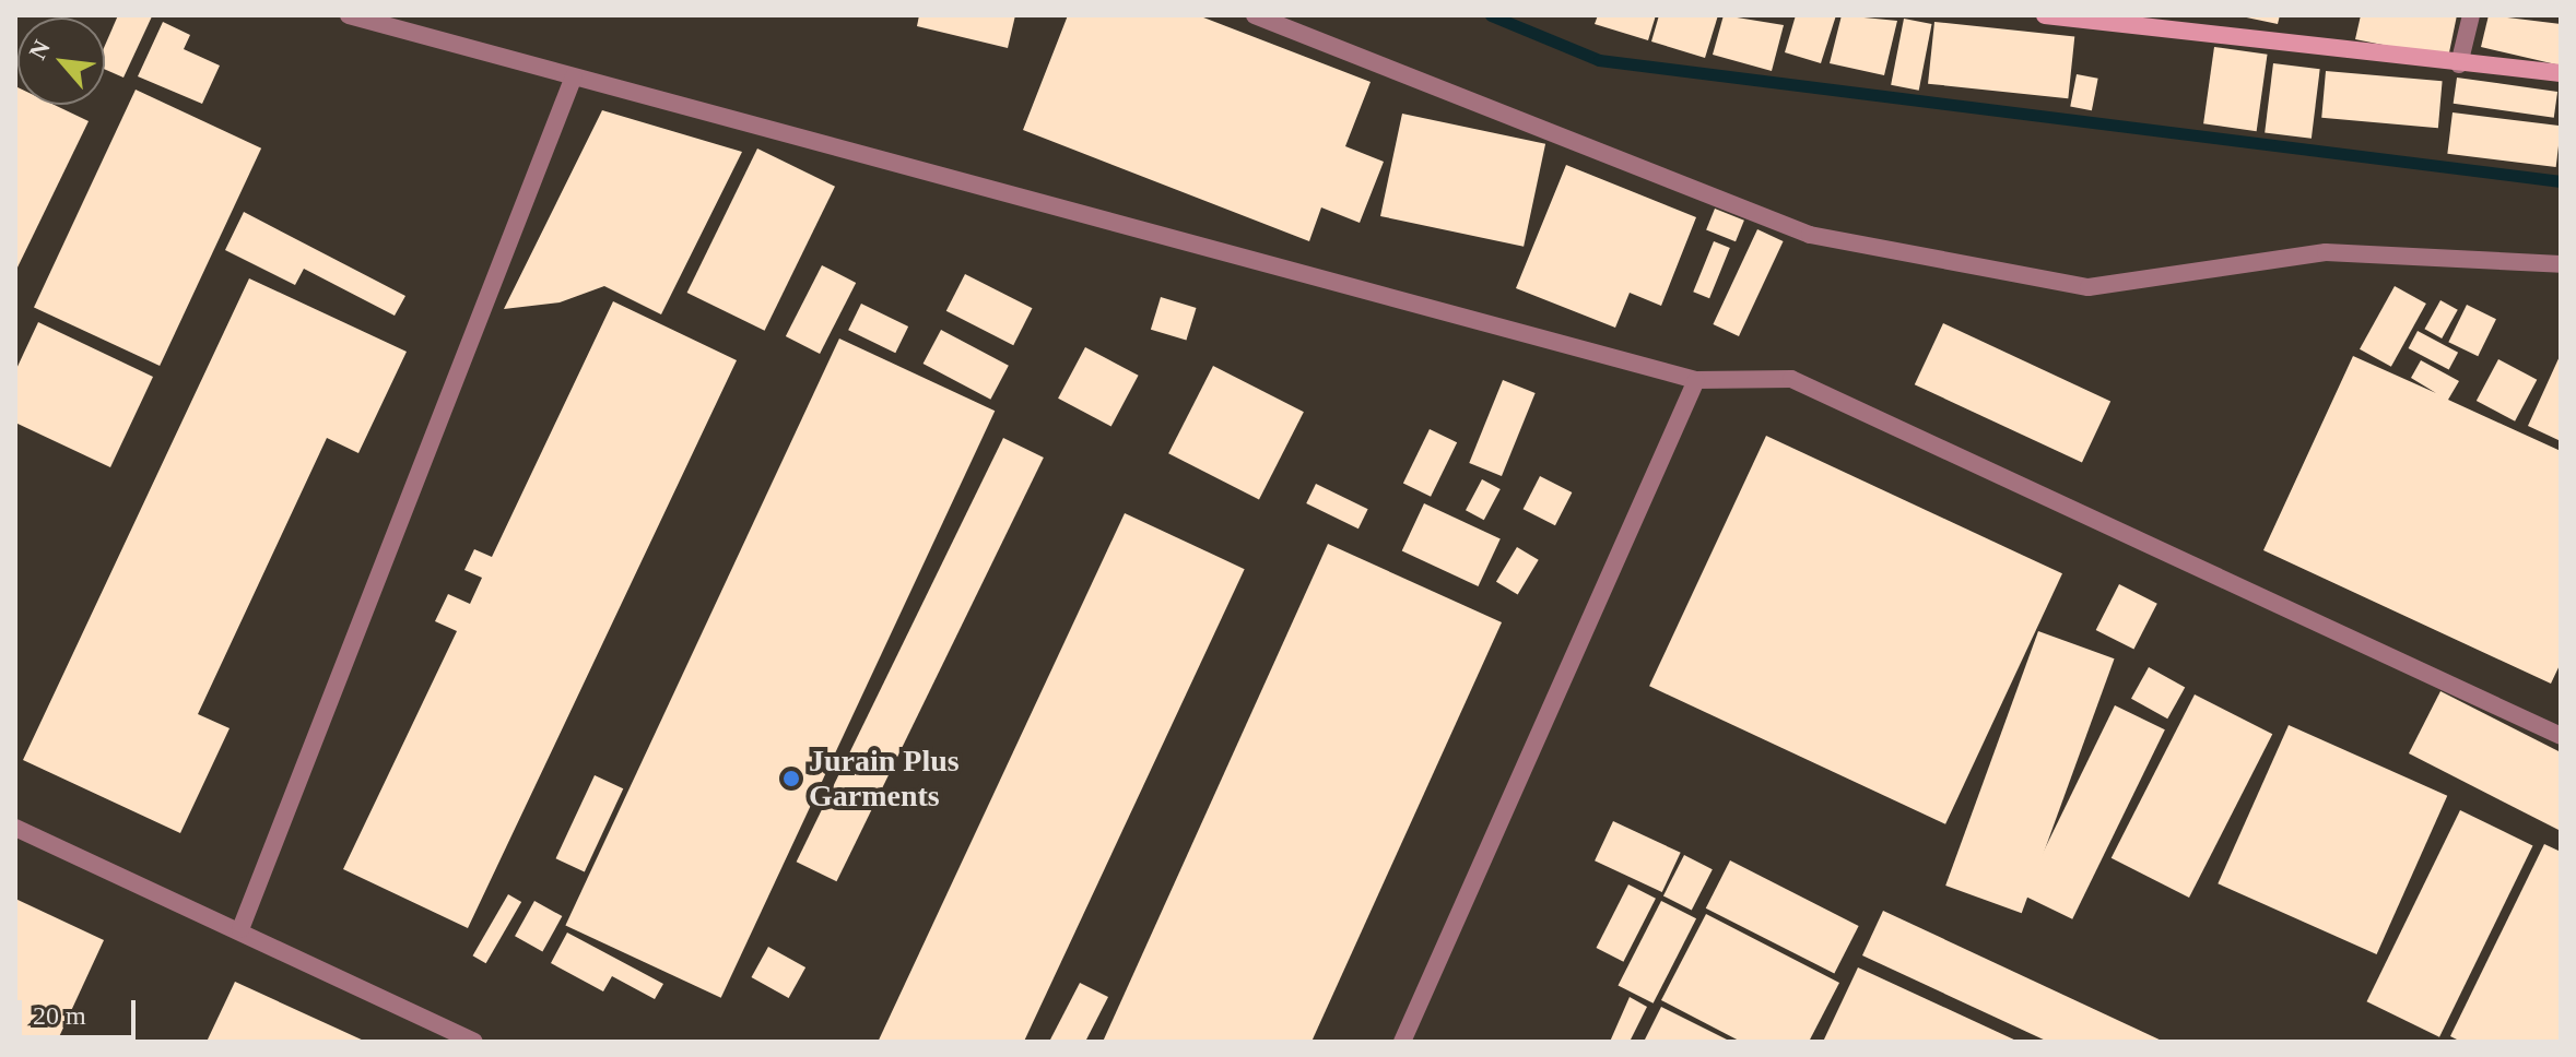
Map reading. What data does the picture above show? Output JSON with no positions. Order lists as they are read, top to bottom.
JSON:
{
  "places": ["Jurain Plus Garments"],
  "scale_bar": "20 m",
  "north": "top left"
}
